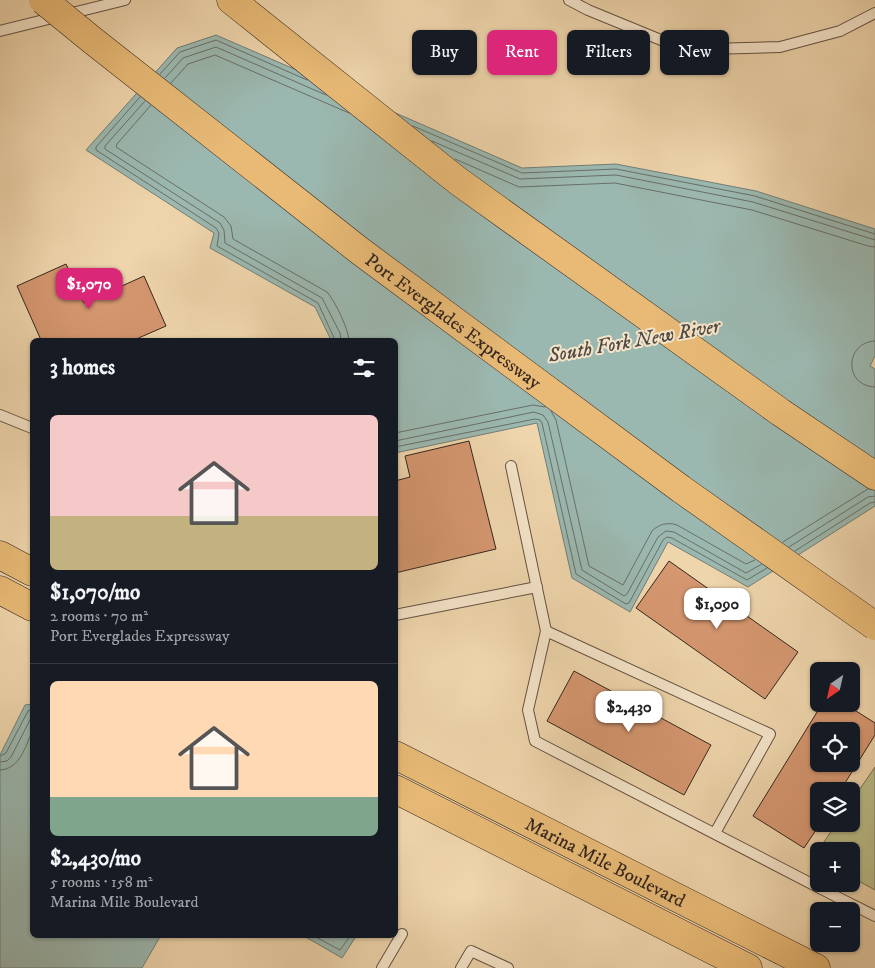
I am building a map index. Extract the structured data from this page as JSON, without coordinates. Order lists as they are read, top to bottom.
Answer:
{
  "streets": {
    "main road": ["Port Everglades Expressway", "Marina Mile Boulevard"]
  },
  "water": ["South Fork New River"],
  "north": "bottom left",
  "page": {
    "chip": [
      "Buy",
      "Rent",
      "Filters",
      "New"
    ],
    "price": ["$1,070", "$1,090", "$2,430"],
    "heading": "3 homes",
    "list": [
      {
        "name": "$1,070/mo",
        "note": "2 rooms · 70 m² · Port Everglades Expressway"
      },
      {
        "name": "$2,430/mo",
        "note": "5 rooms · 158 m² · Marina Mile Boulevard"
      }
    ],
    "map_buttons": ["+", "−"]
  }
}
